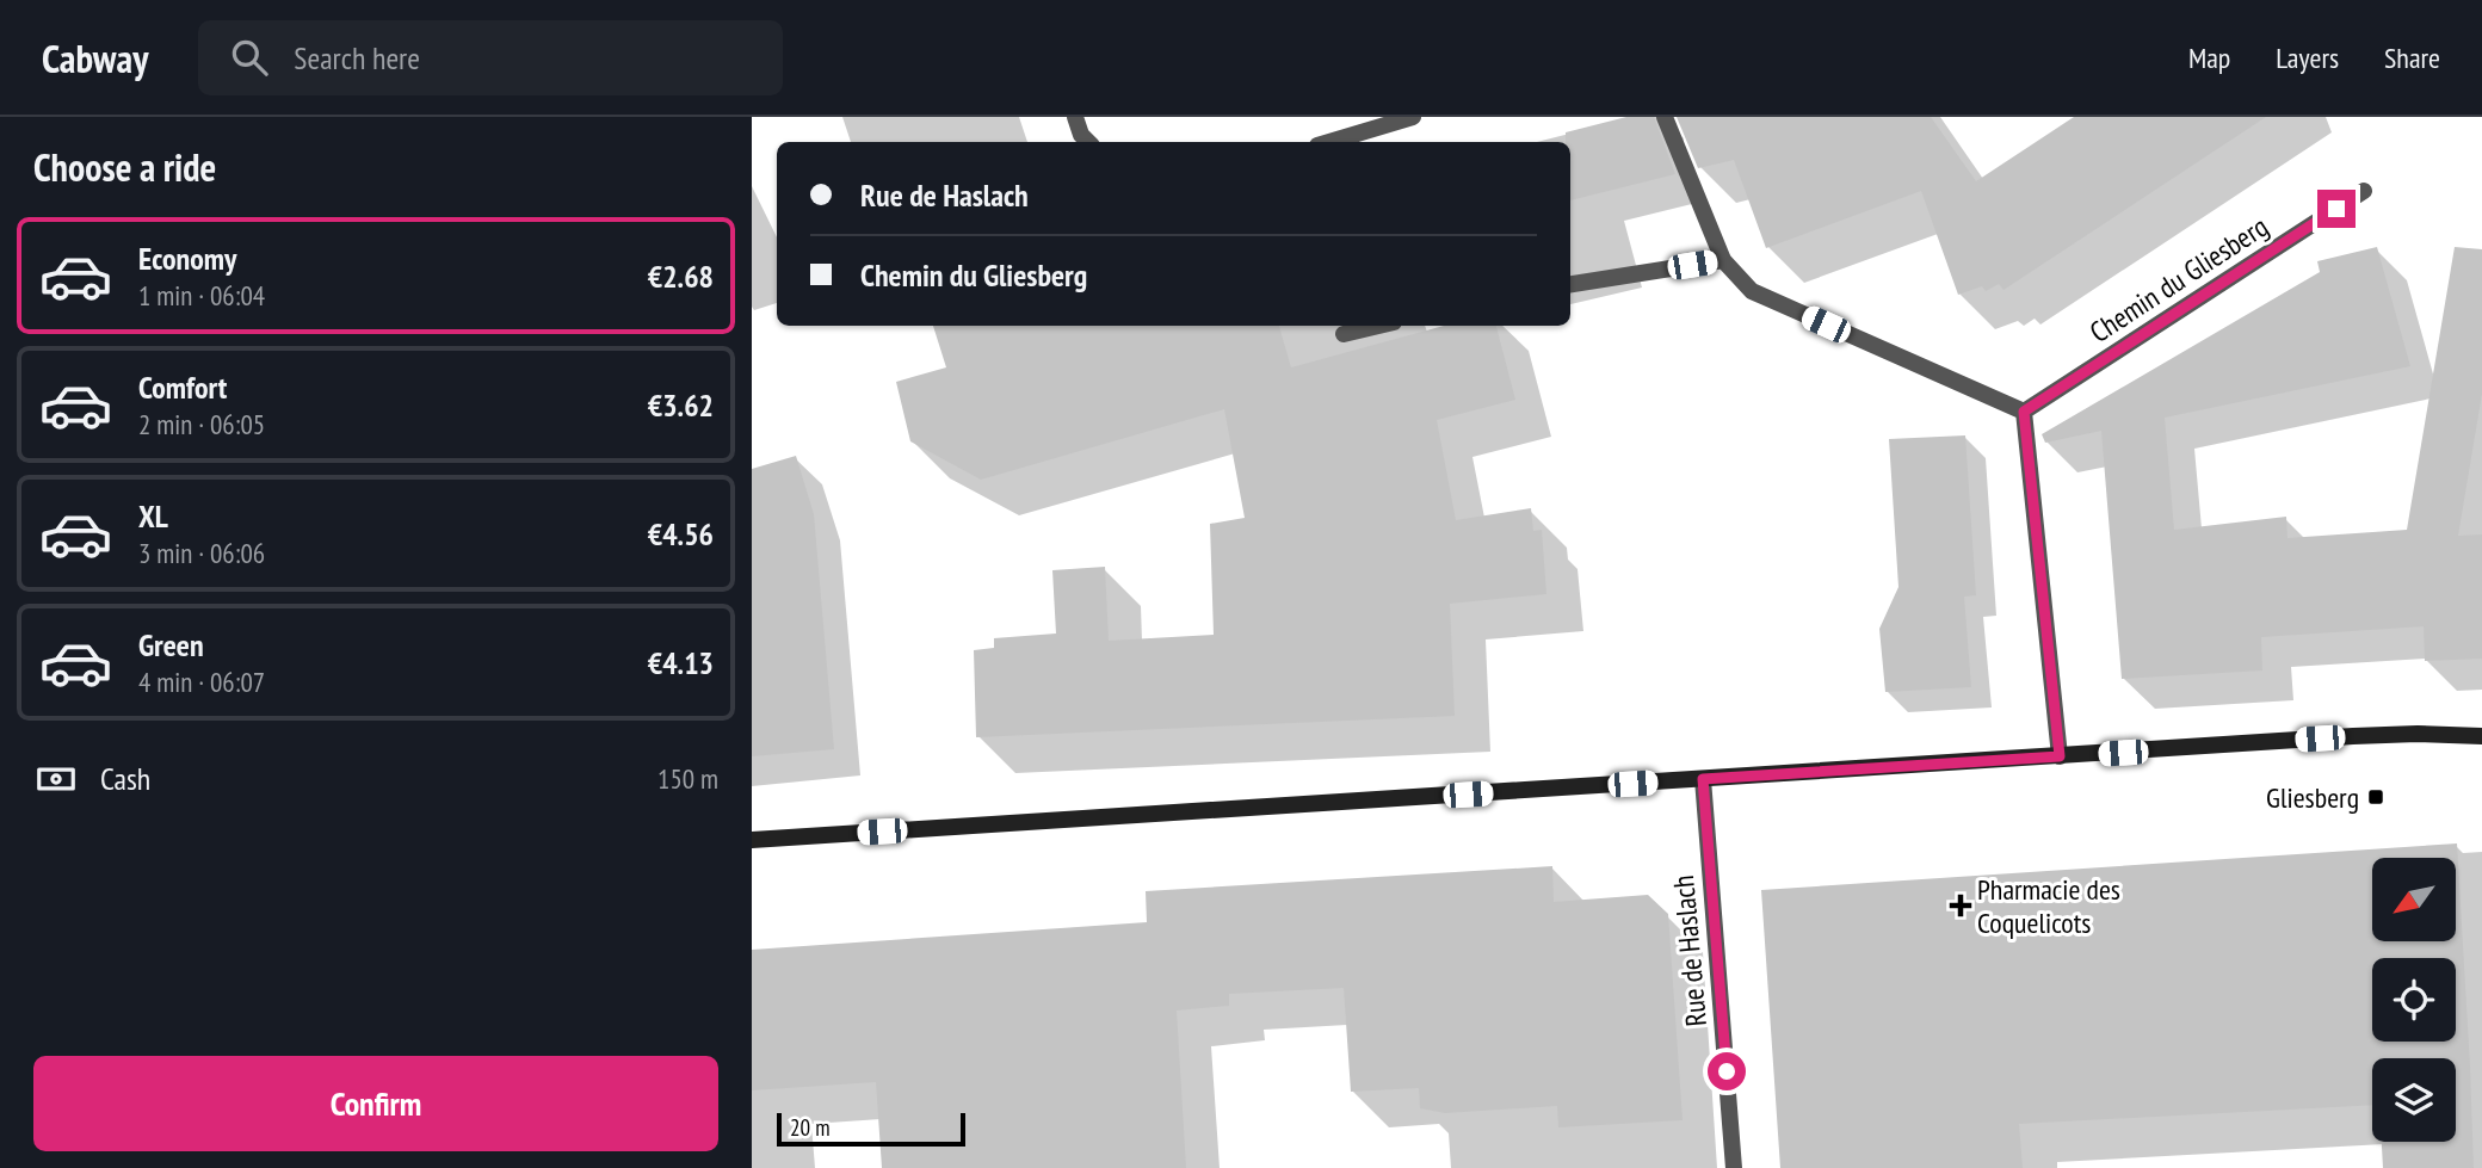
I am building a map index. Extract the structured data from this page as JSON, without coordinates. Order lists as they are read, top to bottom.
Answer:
{
  "streets": {
    "street": ["Chemin du Gliesberg", "Rue de Haslach"]
  },
  "places": {
    "transit": ["Gliesberg"],
    "health": ["Pharmacie des Coquelicots"]
  },
  "scale_bar": "20 m",
  "north": "bottom left",
  "page": {
    "header": "Cabway",
    "search": "Search here",
    "nav": ["Map", "Layers", "Share"],
    "heading": "Choose a ride",
    "banner": ["Rue de Haslach", "Chemin du Gliesberg"],
    "list": [
      {
        "name": "Economy",
        "note": "1 min · 06:04",
        "value": "€2.68"
      },
      {
        "name": "Comfort",
        "note": "2 min · 06:05",
        "value": "€3.62"
      },
      {
        "name": "XL",
        "note": "3 min · 06:06",
        "value": "€4.56"
      },
      {
        "name": "Green",
        "note": "4 min · 06:07",
        "value": "€4.13"
      }
    ],
    "pay": ["Cash", "150 m"],
    "buttons": "Confirm",
    "scale": "20 m"
  }
}
